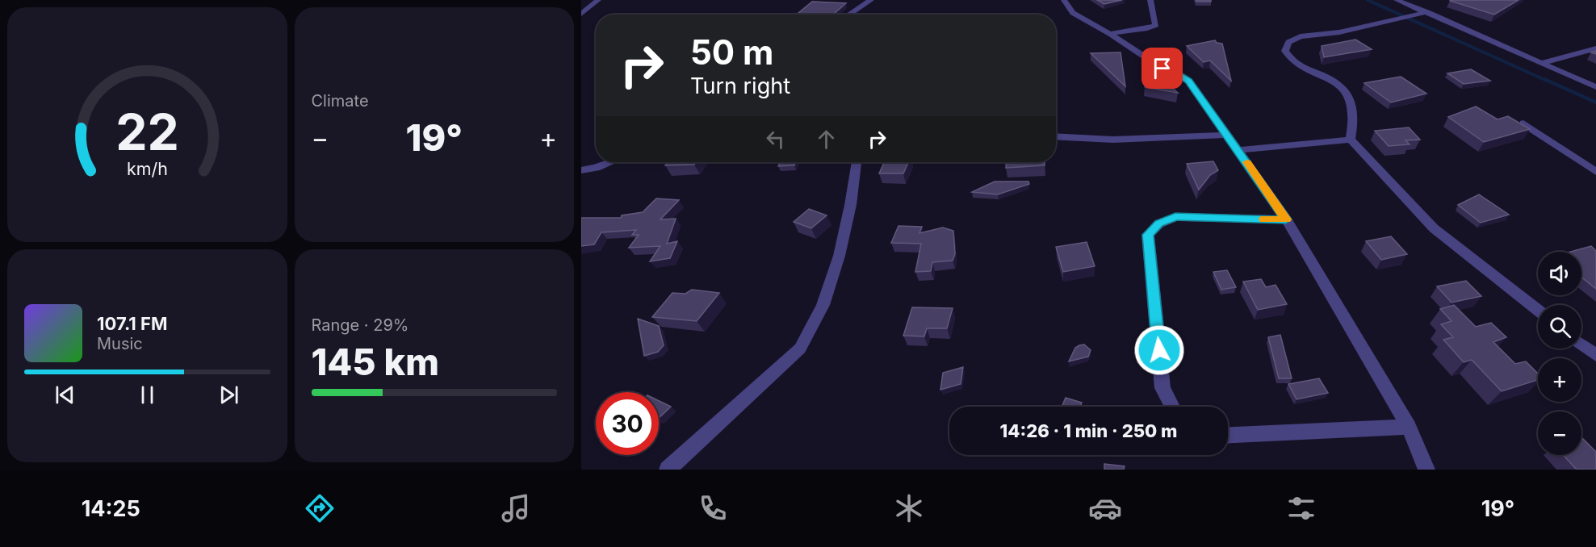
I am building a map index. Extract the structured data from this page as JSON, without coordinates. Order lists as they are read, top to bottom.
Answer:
{
  "page": {
    "tile": [
      "Climate",
      ["Range · 29%", "145 km"]
    ],
    "turn": ["50 m", "Turn right"],
    "heat": ["−", "19°", "+"],
    "map_buttons": ["+", "−"],
    "song": ["107.1 FM", "Music"],
    "limit": "30",
    "trip": "14:26 · 1 min · 250 m",
    "tabs": ["14:25", "19°"],
    "gauge": ["22", "km/h"]
  }
}
